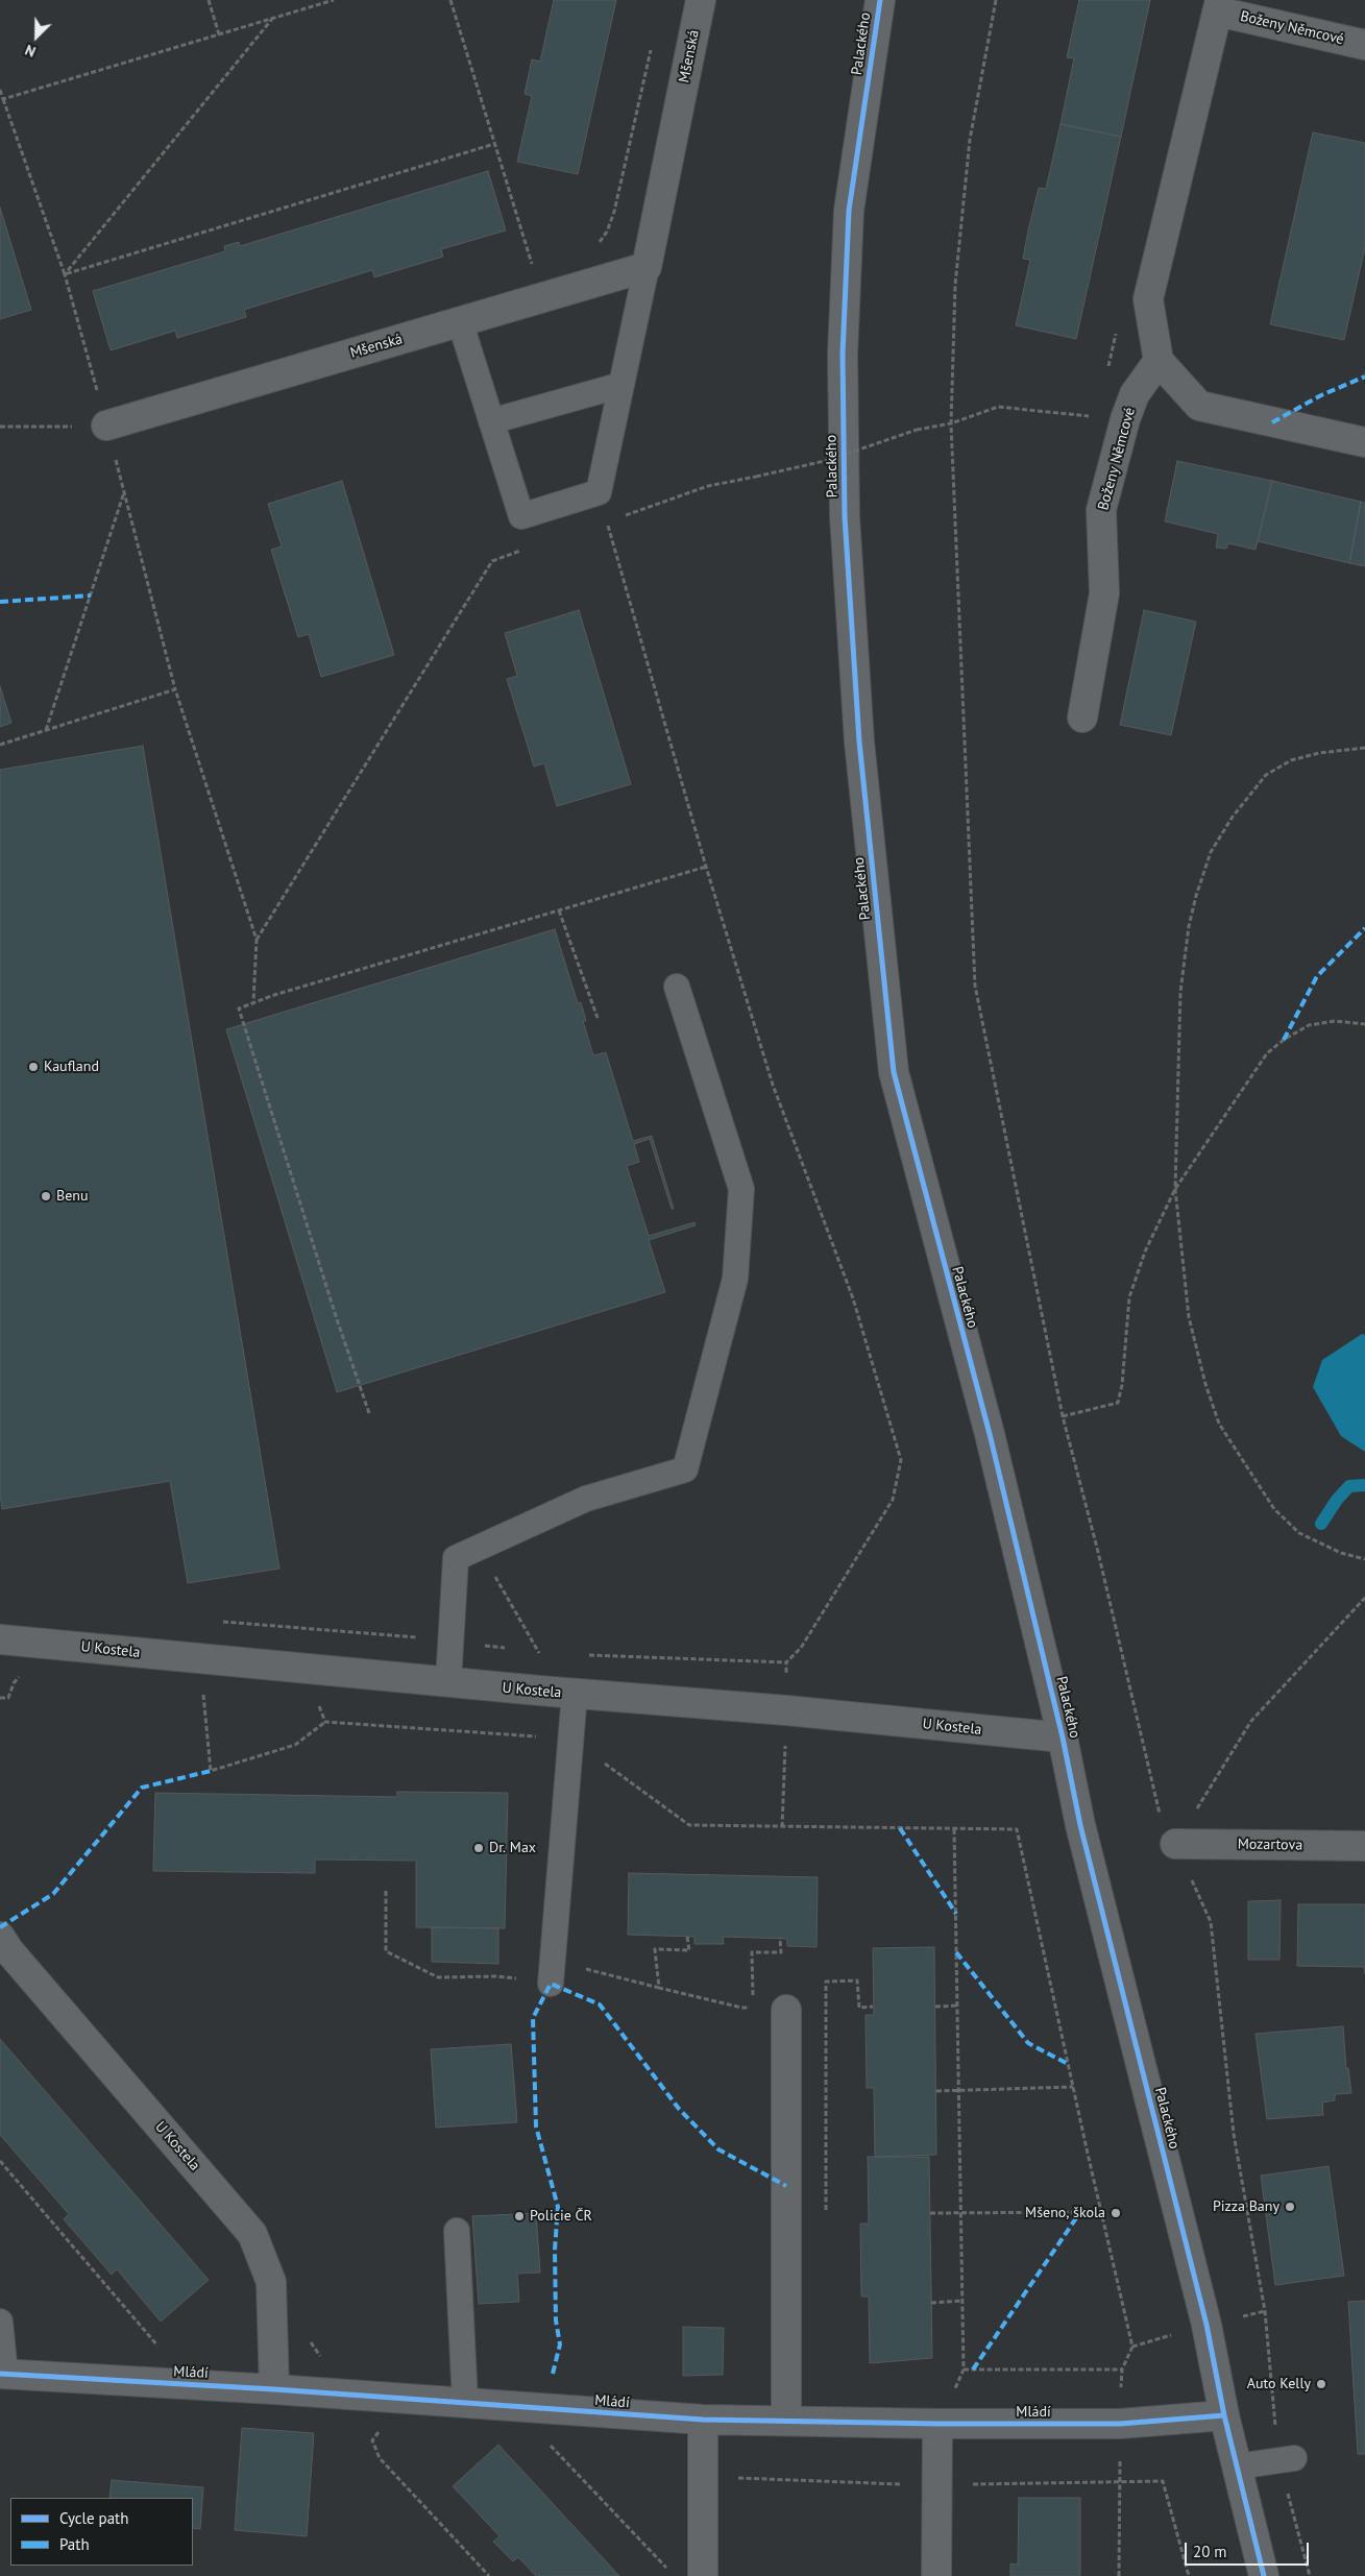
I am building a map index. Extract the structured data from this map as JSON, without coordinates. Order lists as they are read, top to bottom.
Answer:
{
  "streets": {
    "street": [
      "Boženy Němcové",
      "Palackého",
      "Mšenská",
      "U Kostela",
      "Mozartova",
      "Mládí"
    ]
  },
  "crossings": [
    ["Palackého", "U Kostela"],
    ["Palackého", "Mládí"],
    ["U Kostela", "Mládí"]
  ],
  "places": [
    "Kaufland",
    "Benu",
    "Dr. Max",
    "Pizza Bany",
    "Mšeno, škola",
    "Policie ČR",
    "Auto Kelly"
  ],
  "legend": ["Cycle path", "Path"],
  "scale_bar": "20 m",
  "north": "bottom left"
}
